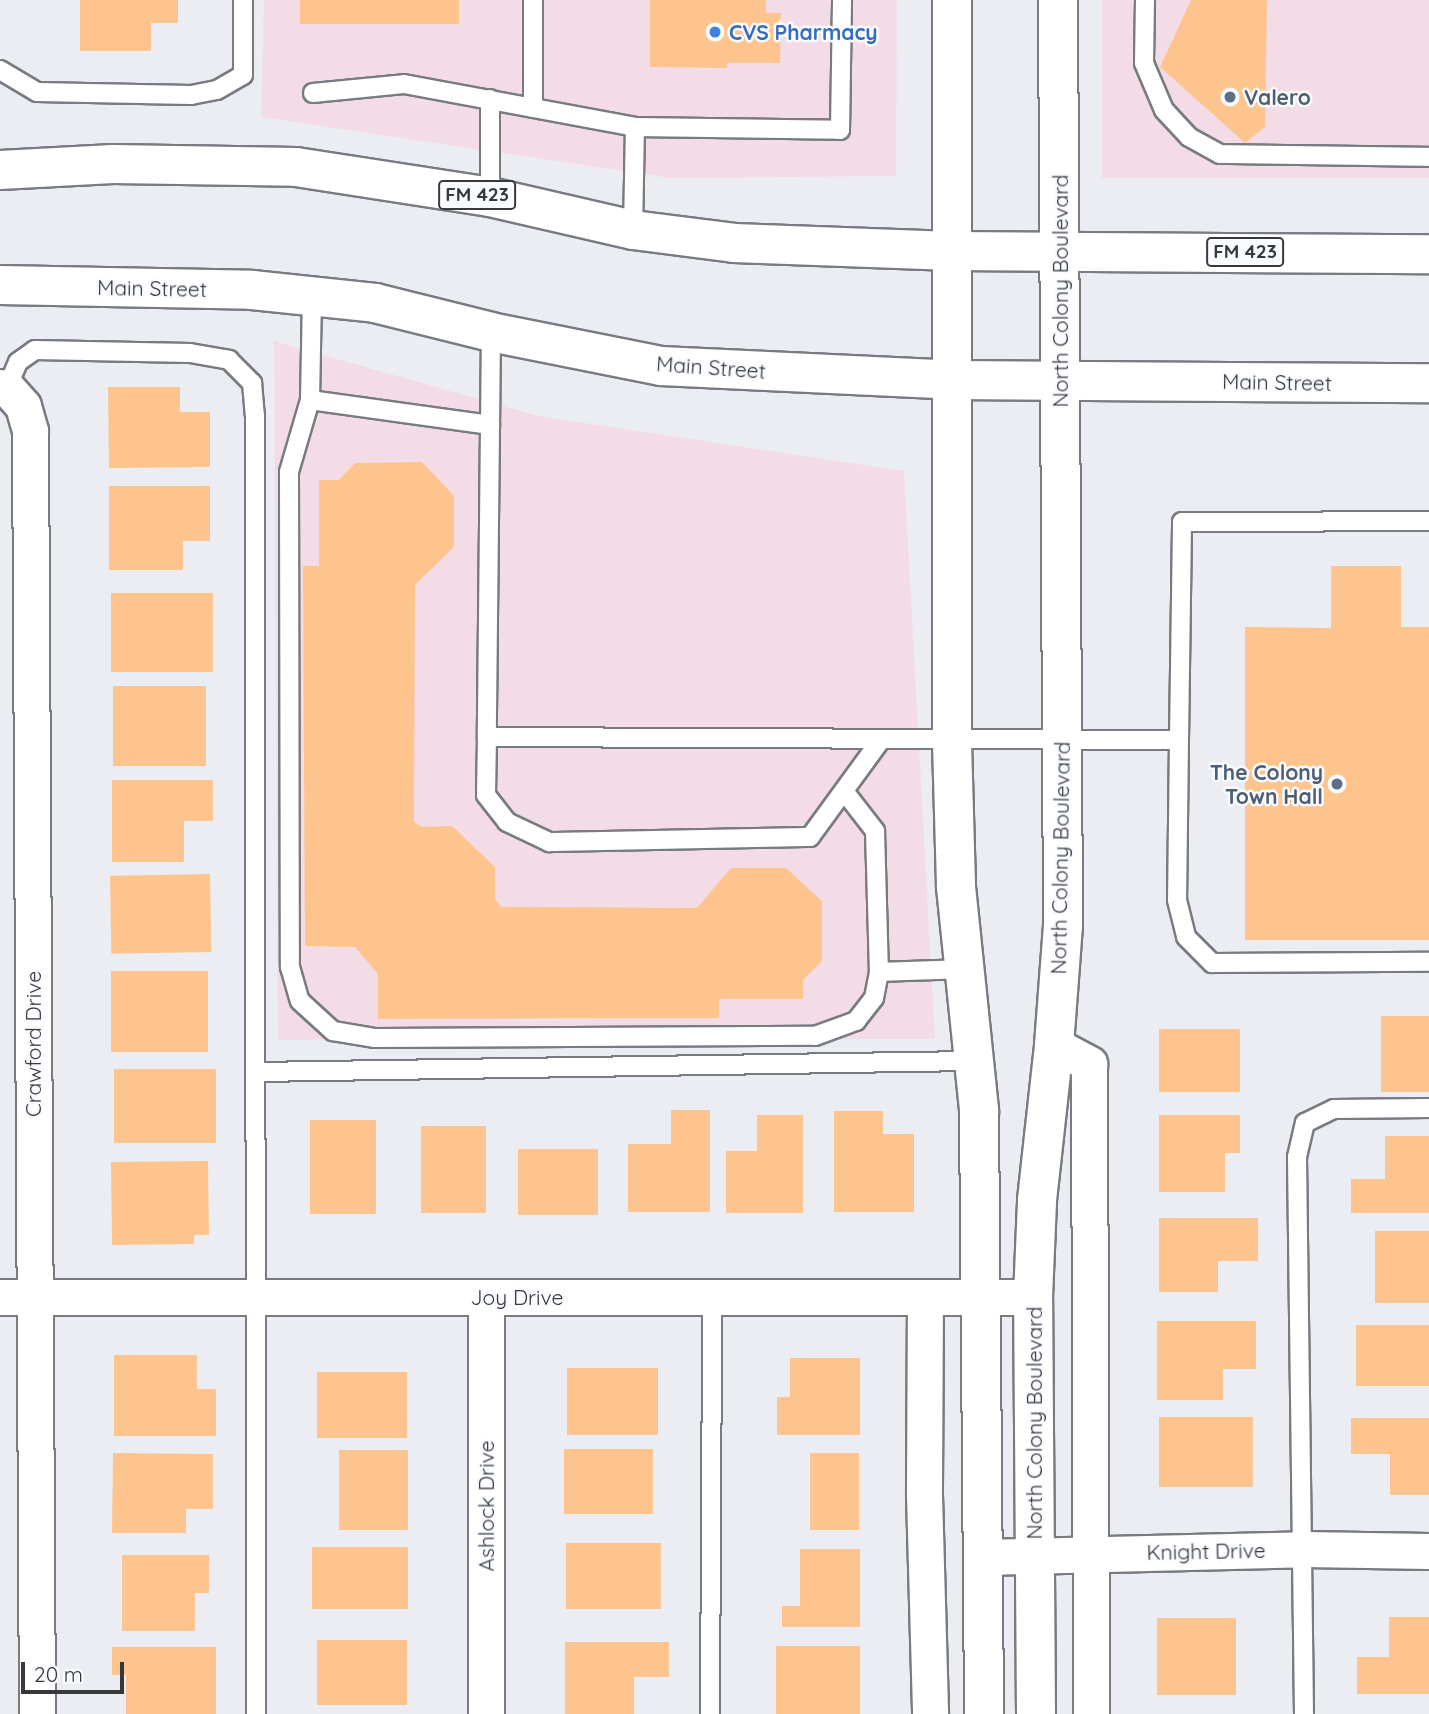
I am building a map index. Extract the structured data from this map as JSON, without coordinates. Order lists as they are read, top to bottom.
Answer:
{
  "streets": {
    "main road": ["FM 423", "Main Street", "North Colony Boulevard"],
    "street": [
      "Crawford Drive",
      "Joy Drive",
      "Ashlock Drive",
      "Knight Drive"
    ]
  },
  "crossings": [
    ["FM 423", "North Colony Boulevard"],
    ["Main Street", "North Colony Boulevard"],
    ["North Colony Boulevard", "Joy Drive"],
    ["North Colony Boulevard", "Knight Drive"],
    ["Crawford Drive", "Joy Drive"],
    ["Joy Drive", "Ashlock Drive"]
  ],
  "places": ["CVS Pharmacy", "Valero", "The Colony Town Hall"],
  "scale_bar": "20 m"
}
